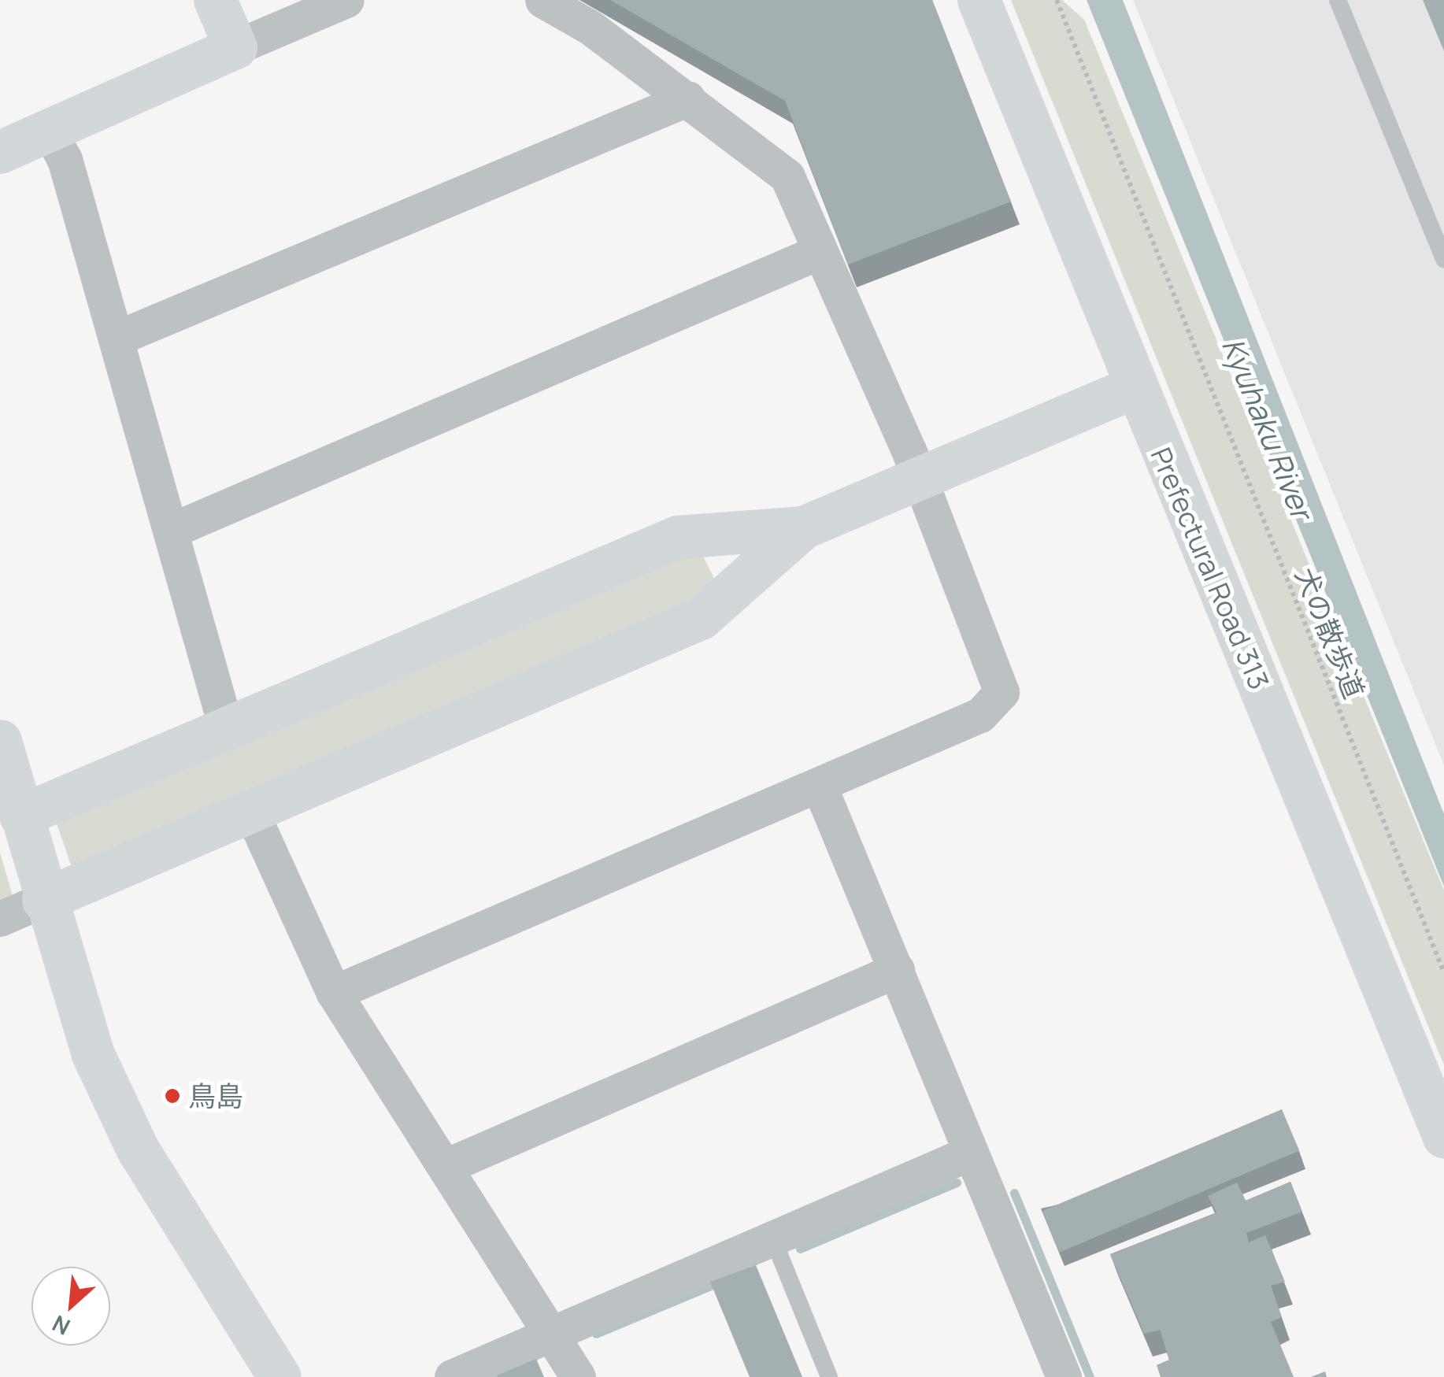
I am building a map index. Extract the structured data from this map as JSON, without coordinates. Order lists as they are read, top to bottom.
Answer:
{
  "streets": {
    "street": ["Prefectural Road 313"],
    "path": ["犬の散歩道"]
  },
  "water": ["Kyuhaku River"],
  "places": ["鳥島"],
  "north": "bottom left"
}
